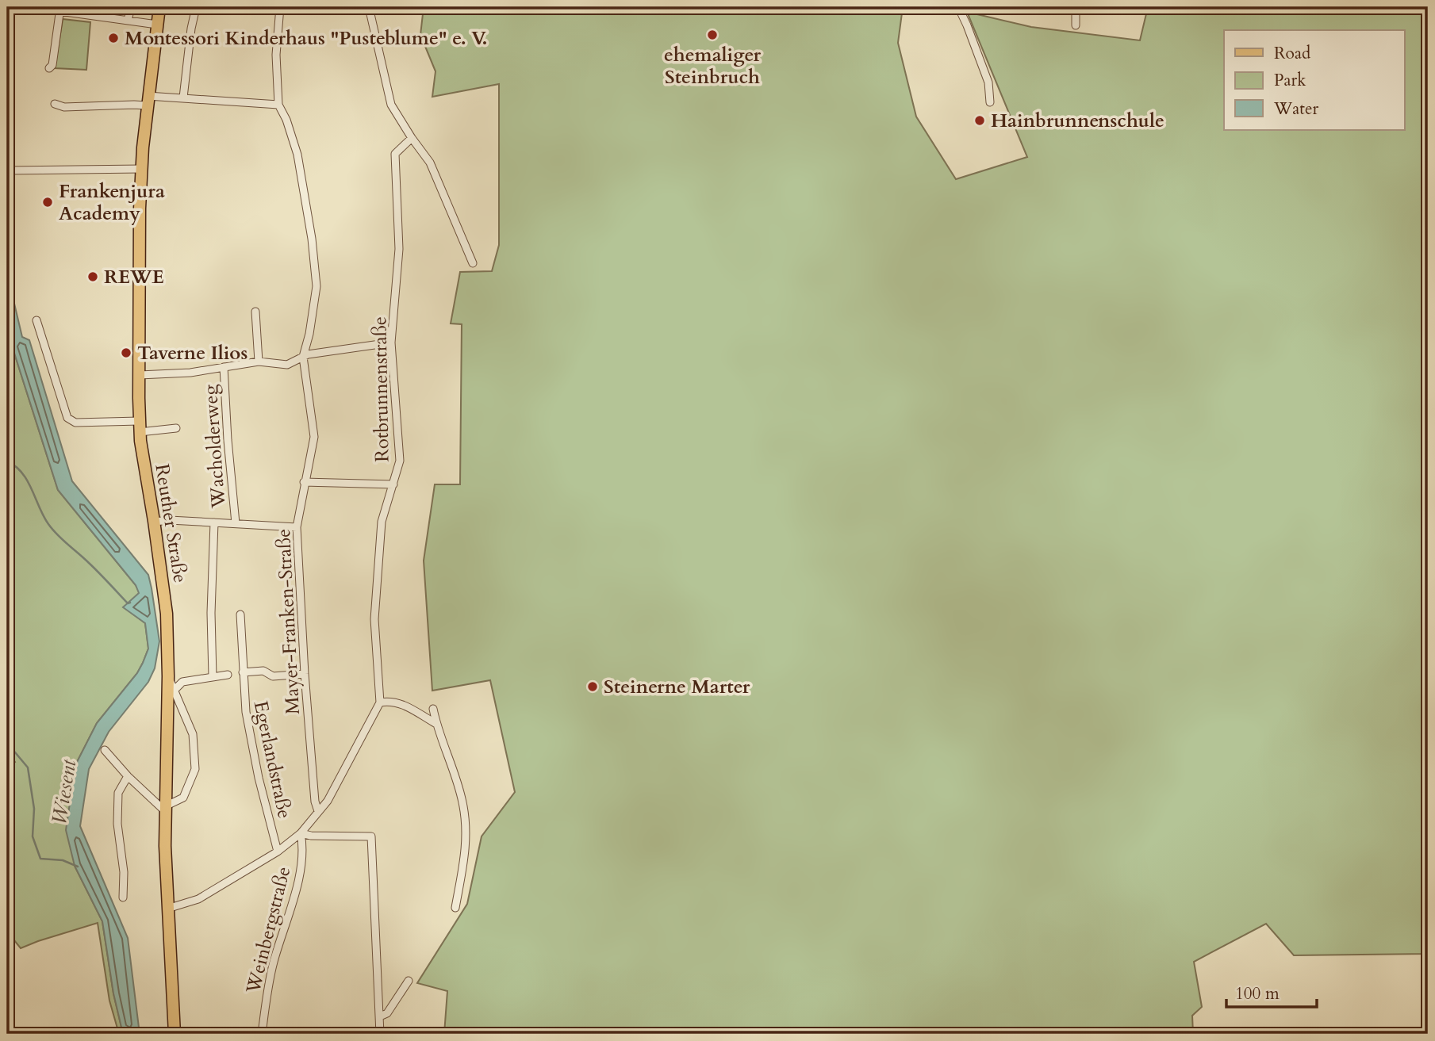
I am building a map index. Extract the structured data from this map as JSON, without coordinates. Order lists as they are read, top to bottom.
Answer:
{
  "streets": {
    "main road": ["Reuther Straße"],
    "street": [
      "Rotbrunnenstraße",
      "Wacholderweg",
      "Mayer-Franken-Straße",
      "Egerlandstraße",
      "Weinbergstraße"
    ]
  },
  "crossings": [
    ["Mayer-Franken-Straße", "Egerlandstraße"]
  ],
  "water": ["Wiesent"],
  "places": [
    "ehemaliger Steinbruch",
    "Montessori Kinderhaus \"Pusteblume\" e. V.",
    "Hainbrunnenschule",
    "Frankenjura Academy",
    "REWE",
    "Taverne Ilios",
    "Steinerne Marter"
  ],
  "legend": ["Road", "Park", "Water"],
  "scale_bar": "100 m"
}
